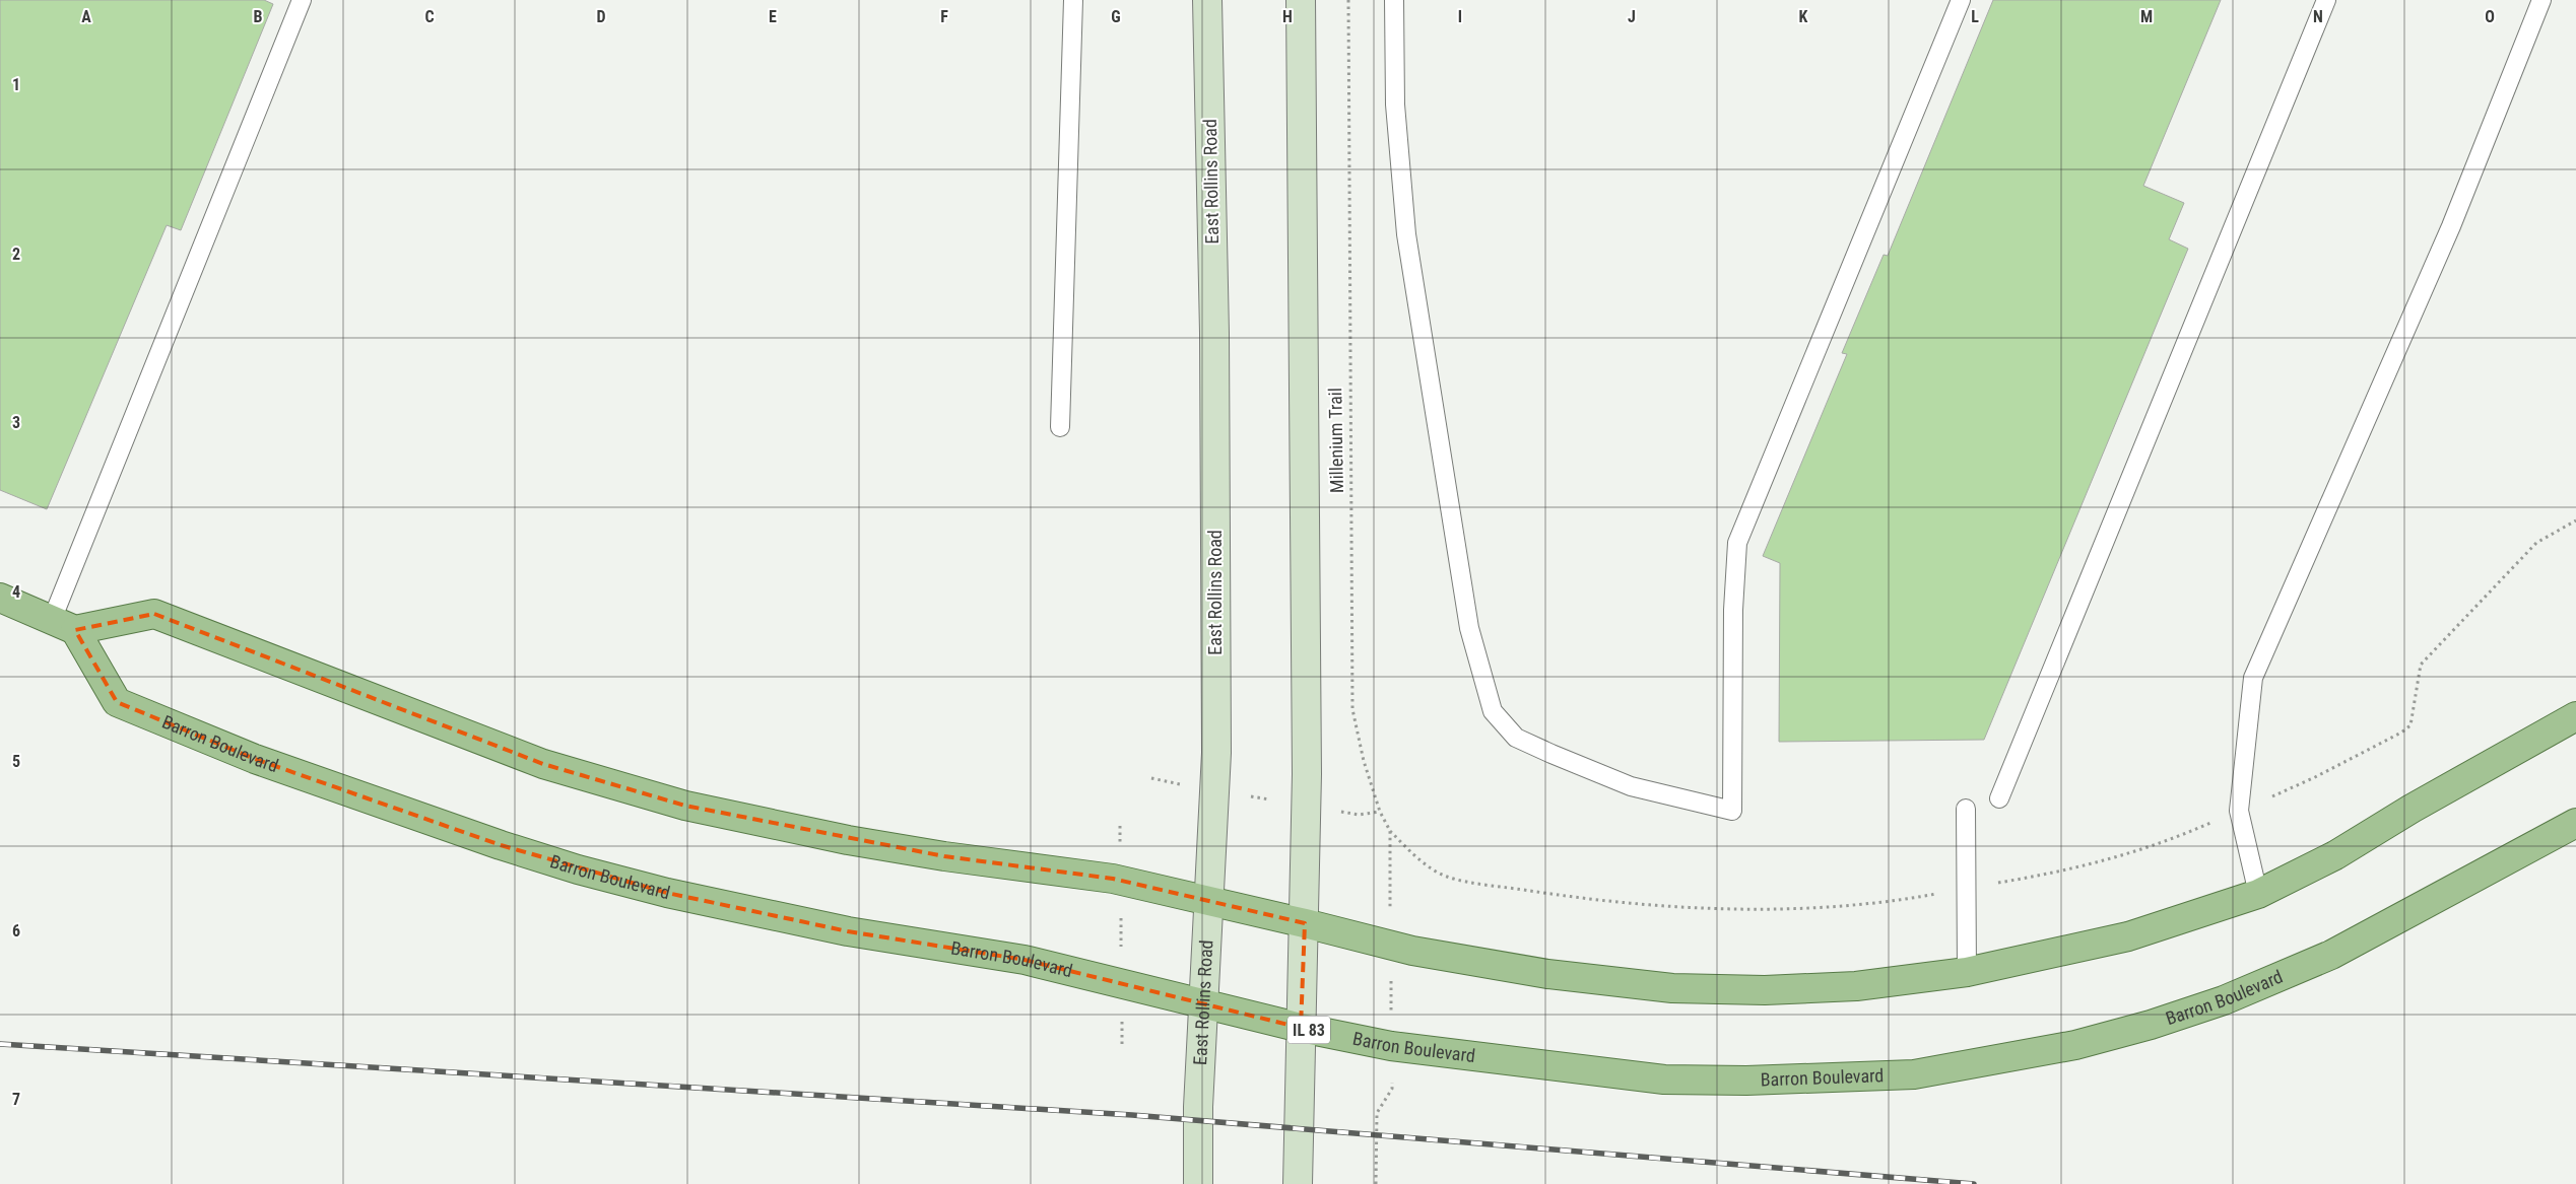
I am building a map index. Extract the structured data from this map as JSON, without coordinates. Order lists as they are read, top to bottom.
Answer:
{
  "streets": {
    "main road": ["East Rollins Road", "Barron Boulevard", "IL 83"],
    "path": ["Millenium Trail"]
  },
  "crossings": [
    ["East Rollins Road", "Barron Boulevard"]
  ],
  "grid": {
    "columns": [
      "A",
      "B",
      "C",
      "D",
      "E",
      "F",
      "G",
      "H",
      "I",
      "J",
      "K",
      "L",
      "M",
      "N",
      "O"
    ],
    "rows": [
      "1",
      "2",
      "3",
      "4",
      "5",
      "6",
      "7"
    ]
  }
}
